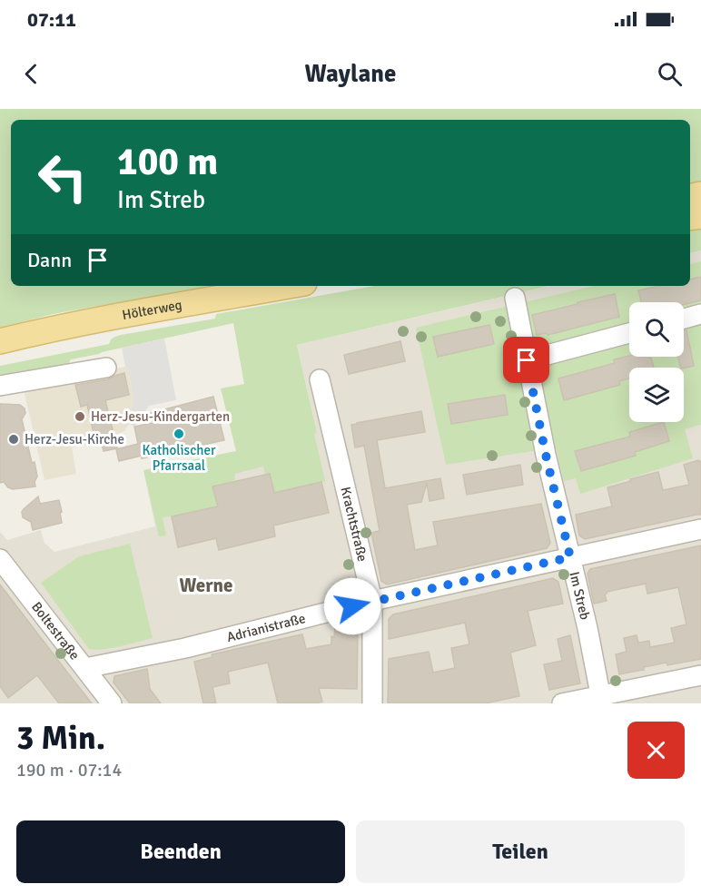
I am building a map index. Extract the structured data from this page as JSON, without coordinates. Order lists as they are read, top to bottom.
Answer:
{
  "streets": {
    "main road": ["Hölterweg"],
    "street": [
      "Krachtstraße",
      "Im Streb",
      "Adrianistraße",
      "Boltestraße"
    ]
  },
  "crossings": [
    ["Krachtstraße", "Adrianistraße"],
    ["Im Streb", "Adrianistraße"],
    ["Adrianistraße", "Boltestraße"]
  ],
  "districts": ["Werne"],
  "places": ["Herz-Jesu-Kindergarten", "Katholischer Pfarrsaal", "Herz-Jesu-Kirche"],
  "page": {
    "status": "07:11",
    "header": "Waylane",
    "turn": ["100 m", "Im Streb"],
    "then": "Dann",
    "heading": ["3 Min.", "190 m · 07:14"],
    "buttons": ["Beenden", "Teilen"]
  }
}
